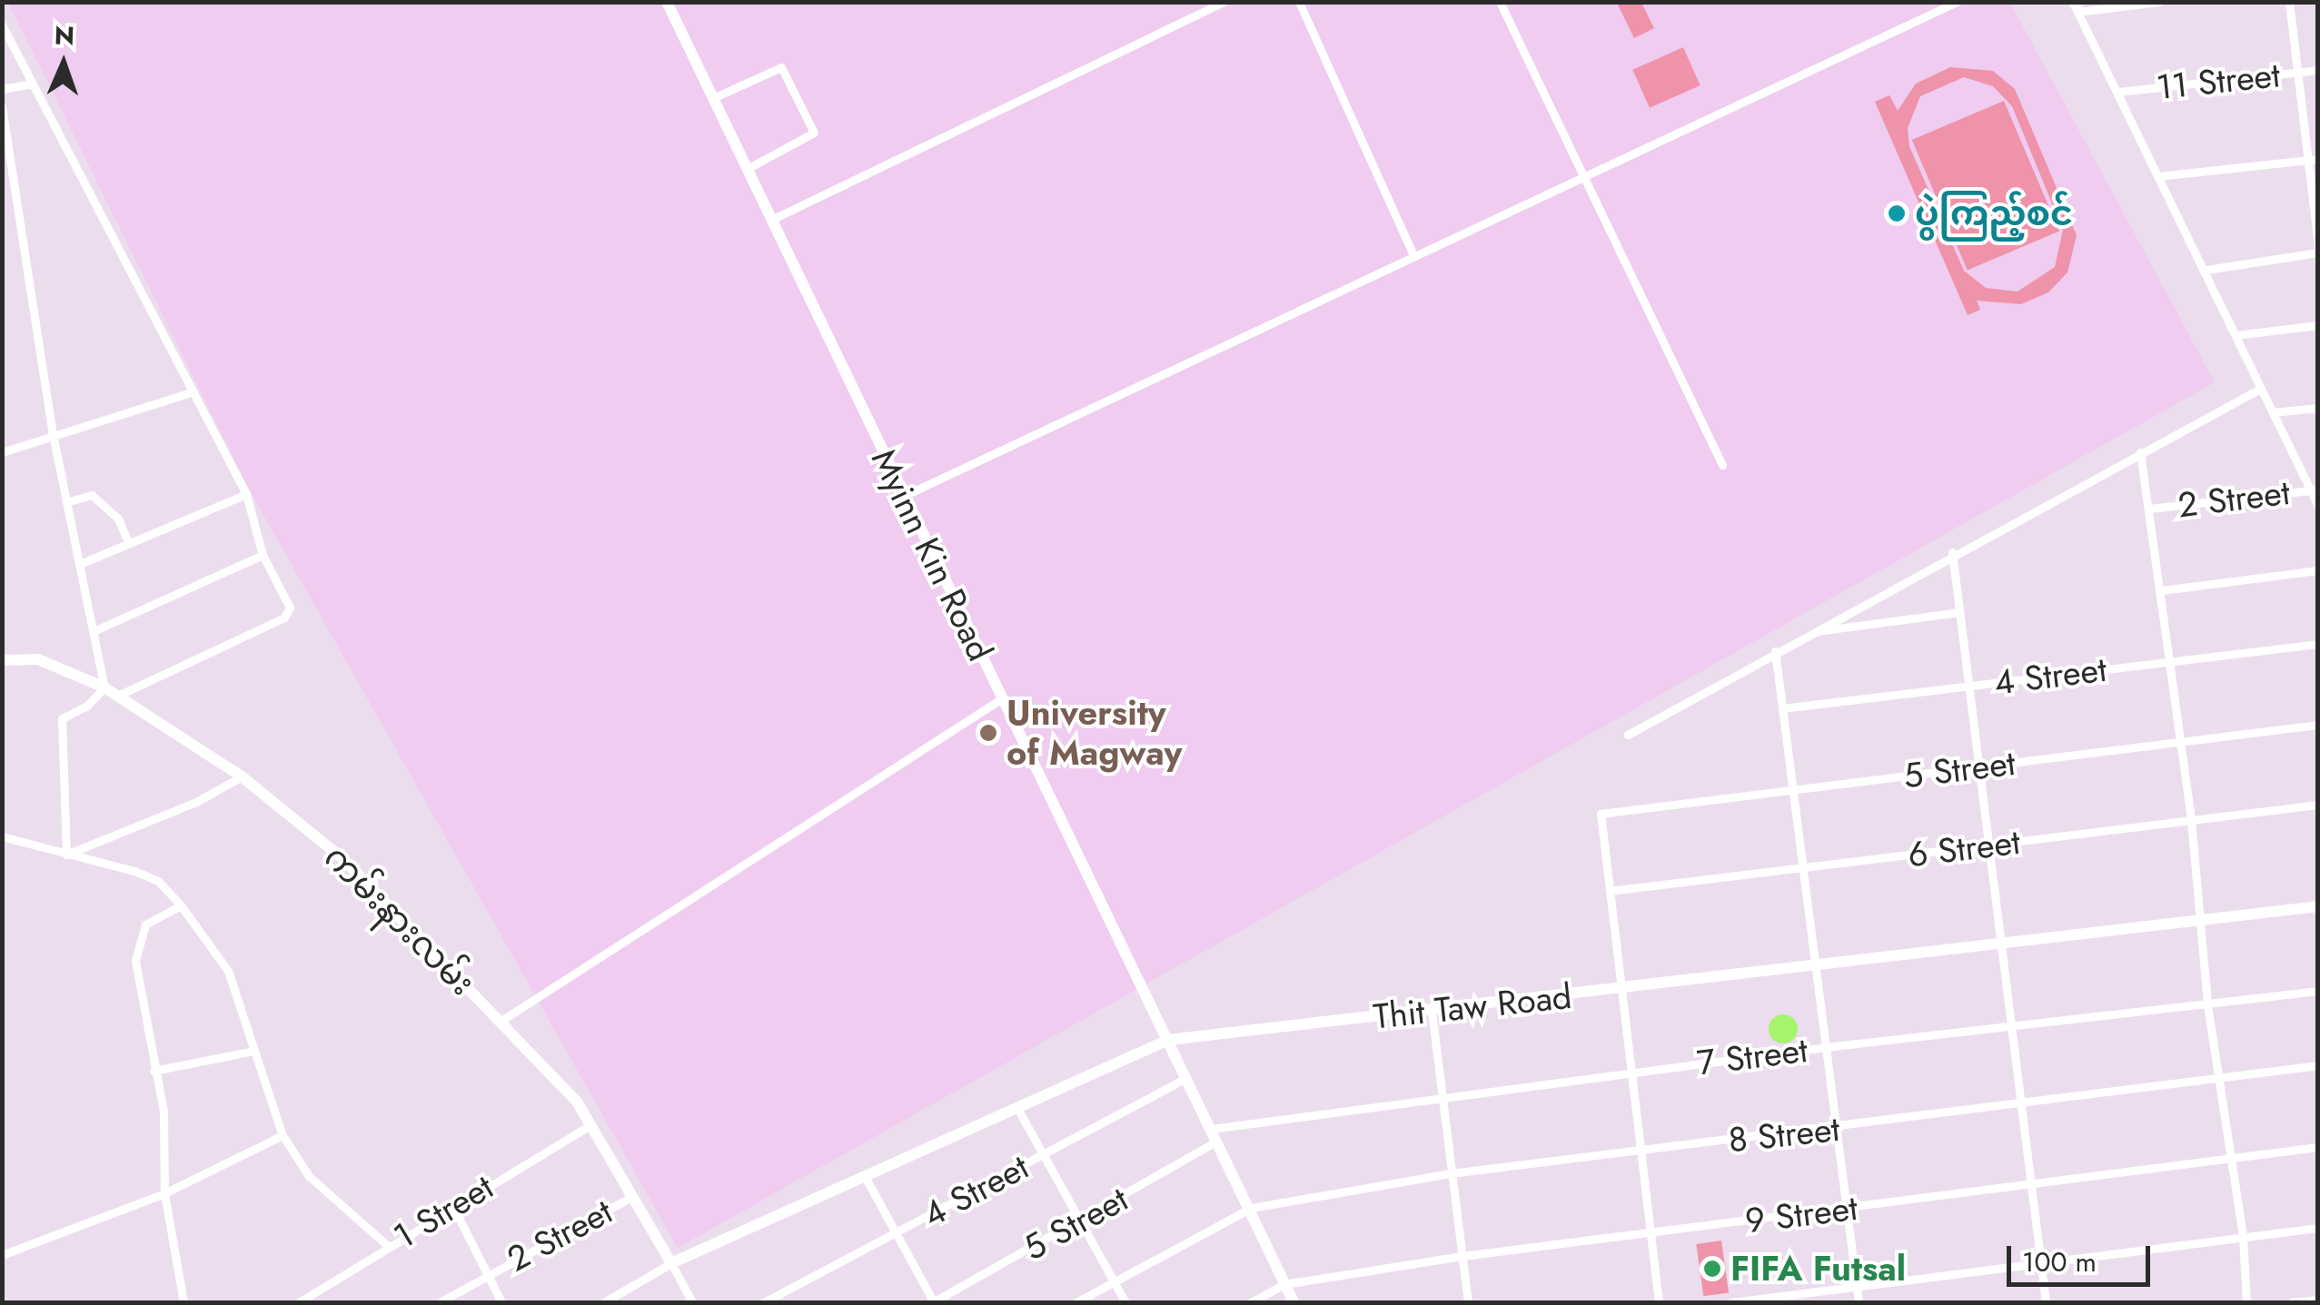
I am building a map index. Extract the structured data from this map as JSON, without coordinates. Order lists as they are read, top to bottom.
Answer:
{
  "streets": {
    "street": [
      "11 Street",
      "2 Street",
      "Myinn Kin Road",
      "4 Street",
      "5 Street",
      "6 Street",
      "ကမ်းနားလမ်း",
      "Thit Taw Road",
      "7 Street",
      "8 Street",
      "1 Street",
      "9 Street"
    ]
  },
  "crossings": [
    ["2 Street", "ကမ်းနားလမ်း"],
    ["Myinn Kin Road", "4 Street"],
    ["Myinn Kin Road", "Thit Taw Road"],
    ["Myinn Kin Road", "7 Street"],
    ["5 Street", "6 Street"],
    ["ကမ်းနားလမ်း", "Thit Taw Road"],
    ["ကမ်းနားလမ်း", "1 Street"]
  ],
  "places": ["ပွဲကြည့်စင်", "University of Magway", "FIFA Futsal"],
  "scale_bar": "100 m",
  "north": "top"
}
